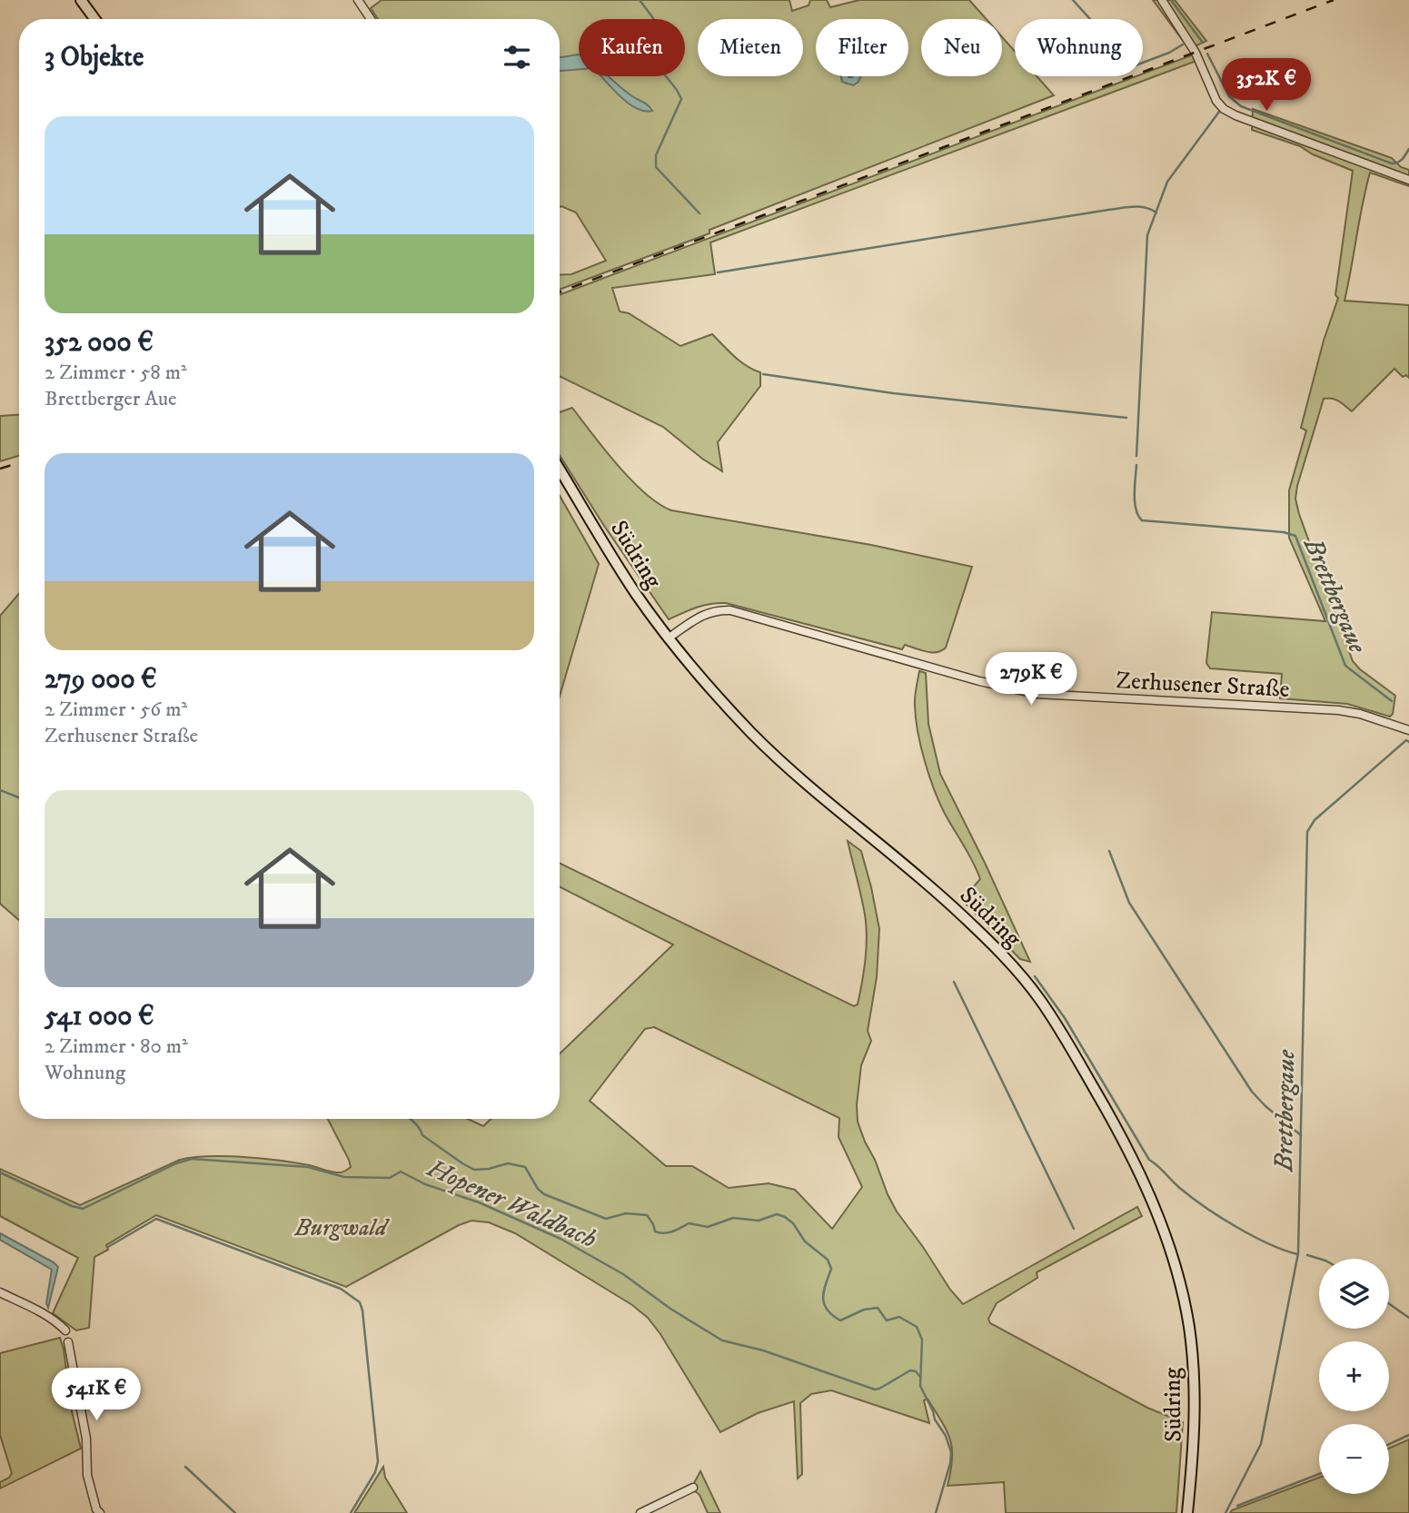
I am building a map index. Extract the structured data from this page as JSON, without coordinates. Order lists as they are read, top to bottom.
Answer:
{
  "streets": {
    "main road": ["Südring"],
    "street": ["Zerhusener Straße"]
  },
  "crossings": [
    ["Südring", "Zerhusener Straße"]
  ],
  "water": ["Brettbergaue", "Hopener Waldbach"],
  "parks": ["Burgwald"],
  "page": {
    "chip": [
      "Kaufen",
      "Mieten",
      "Filter",
      "Neu",
      "Wohnung"
    ],
    "heading": "3 Objekte",
    "price": ["352K €", "279K €", "541K €"],
    "list": [
      {
        "name": "352 000 €",
        "note": "2 Zimmer · 58 m² · Brettberger Aue"
      },
      {
        "name": "279 000 €",
        "note": "2 Zimmer · 56 m² · Zerhusener Straße"
      },
      {
        "name": "541 000 €",
        "note": "2 Zimmer · 80 m² · Wohnung"
      }
    ],
    "map_buttons": ["+", "−"]
  }
}
